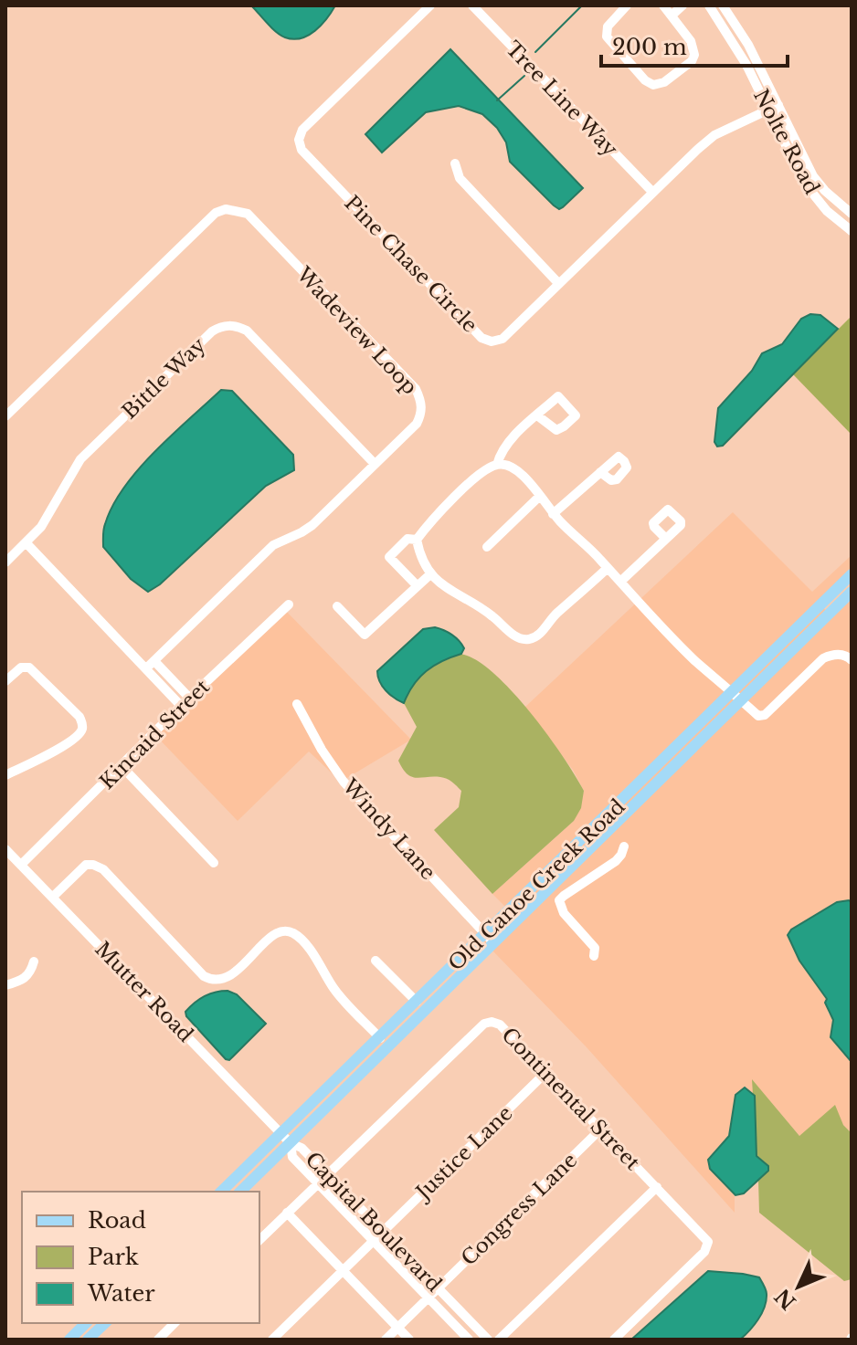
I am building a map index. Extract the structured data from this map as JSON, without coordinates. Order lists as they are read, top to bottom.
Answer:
{
  "streets": {
    "main road": ["Old Canoe Creek Road"],
    "street": [
      "Tree Line Way",
      "Nolte Road",
      "Pine Chase Circle",
      "Wadeview Loop",
      "Bittle Way",
      "Kincaid Street",
      "Windy Lane",
      "Mutter Road",
      "Continental Street",
      "Justice Lane",
      "Congress Lane",
      "Capital Boulevard"
    ]
  },
  "crossings": [
    ["Tree Line Way", "Pine Chase Circle"],
    ["Nolte Road", "Pine Chase Circle"],
    ["Wadeview Loop", "Bittle Way"],
    ["Kincaid Street", "Mutter Road"],
    ["Windy Lane", "Old Canoe Creek Road"],
    ["Old Canoe Creek Road", "Mutter Road"],
    ["Old Canoe Creek Road", "Capital Boulevard"],
    ["Mutter Road", "Capital Boulevard"],
    ["Continental Street", "Justice Lane"],
    ["Continental Street", "Congress Lane"],
    ["Continental Street", "Capital Boulevard"],
    ["Justice Lane", "Capital Boulevard"],
    ["Congress Lane", "Capital Boulevard"]
  ],
  "legend": ["Road", "Park", "Water"],
  "scale_bar": "200 m",
  "north": "bottom left"
}
